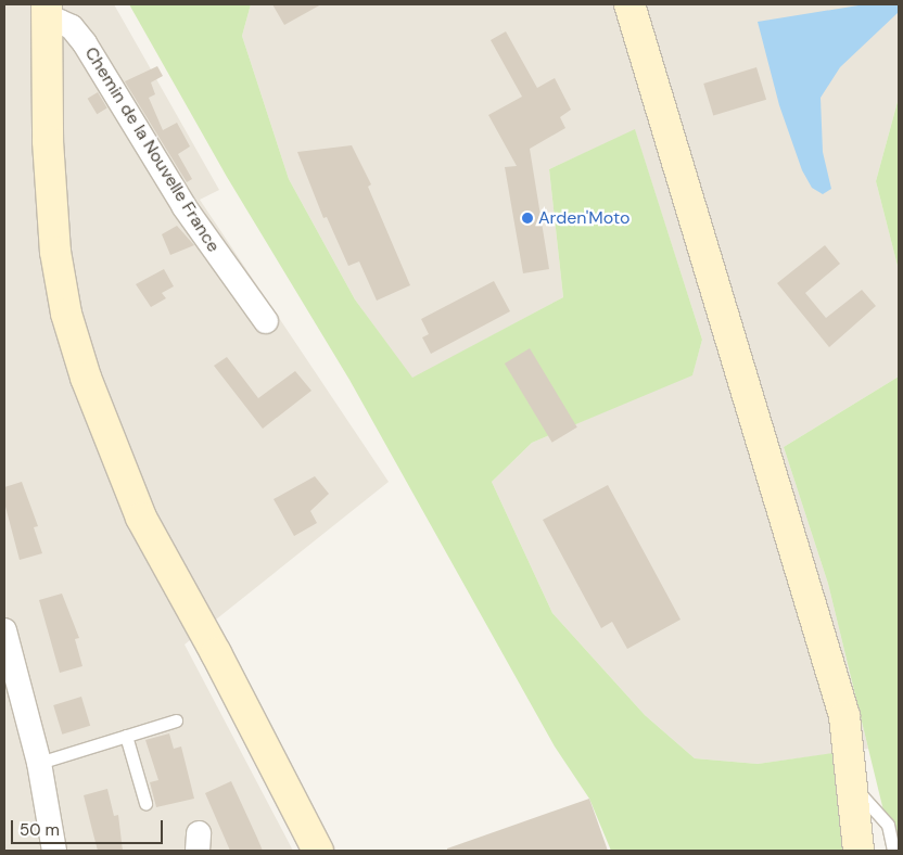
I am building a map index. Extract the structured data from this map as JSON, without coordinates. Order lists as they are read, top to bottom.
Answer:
{
  "streets": {
    "street": ["Chemin de la Nouvelle France"]
  },
  "places": ["Arden'Moto"],
  "scale_bar": "50 m"
}
